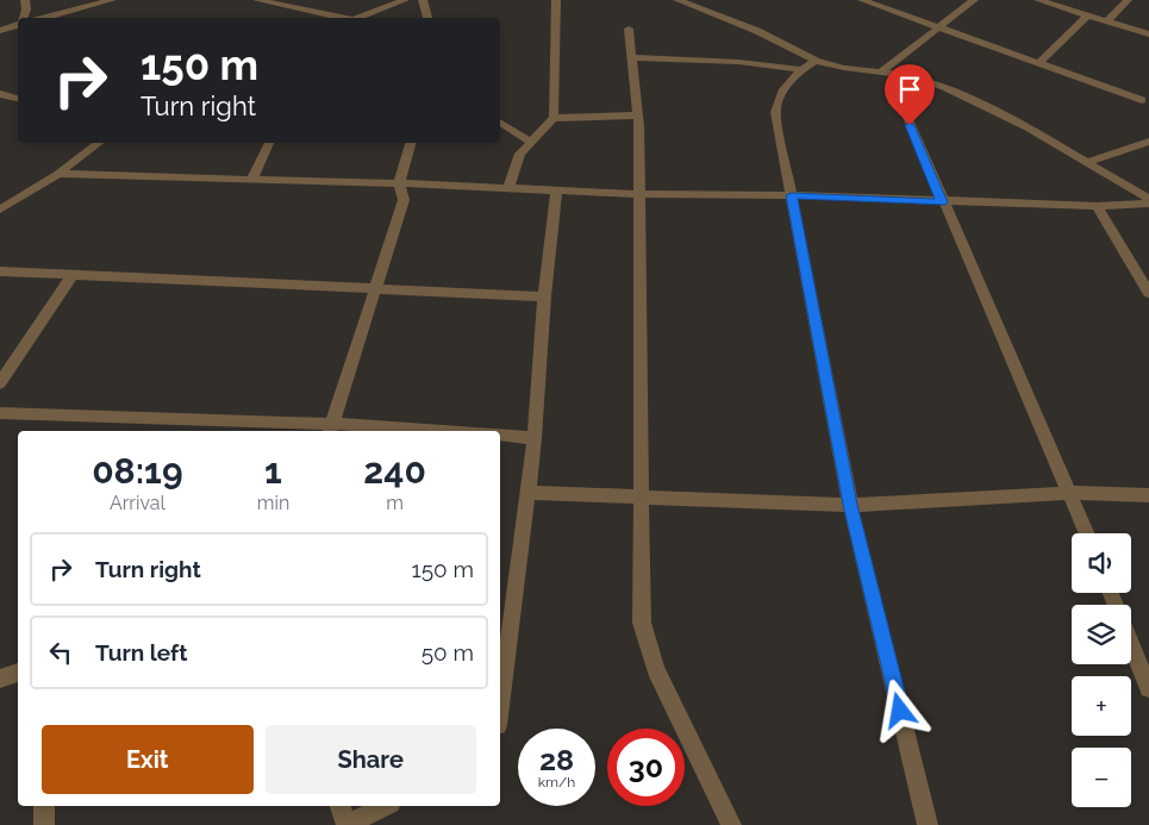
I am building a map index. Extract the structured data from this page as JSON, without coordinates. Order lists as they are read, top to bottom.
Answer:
{
  "page": {
    "turn": ["150 m", "Turn right"],
    "eta": [
      "08:19",
      "Arrival",
      "1",
      "min",
      "240",
      "m"
    ],
    "list": [
      {
        "name": "Turn right",
        "value": "150 m"
      },
      {
        "name": "Turn left",
        "value": "50 m"
      }
    ],
    "map_buttons": ["+", "−"],
    "buttons": ["Exit", "Share"],
    "speed": "28 km/h",
    "limit": "30"
  }
}
